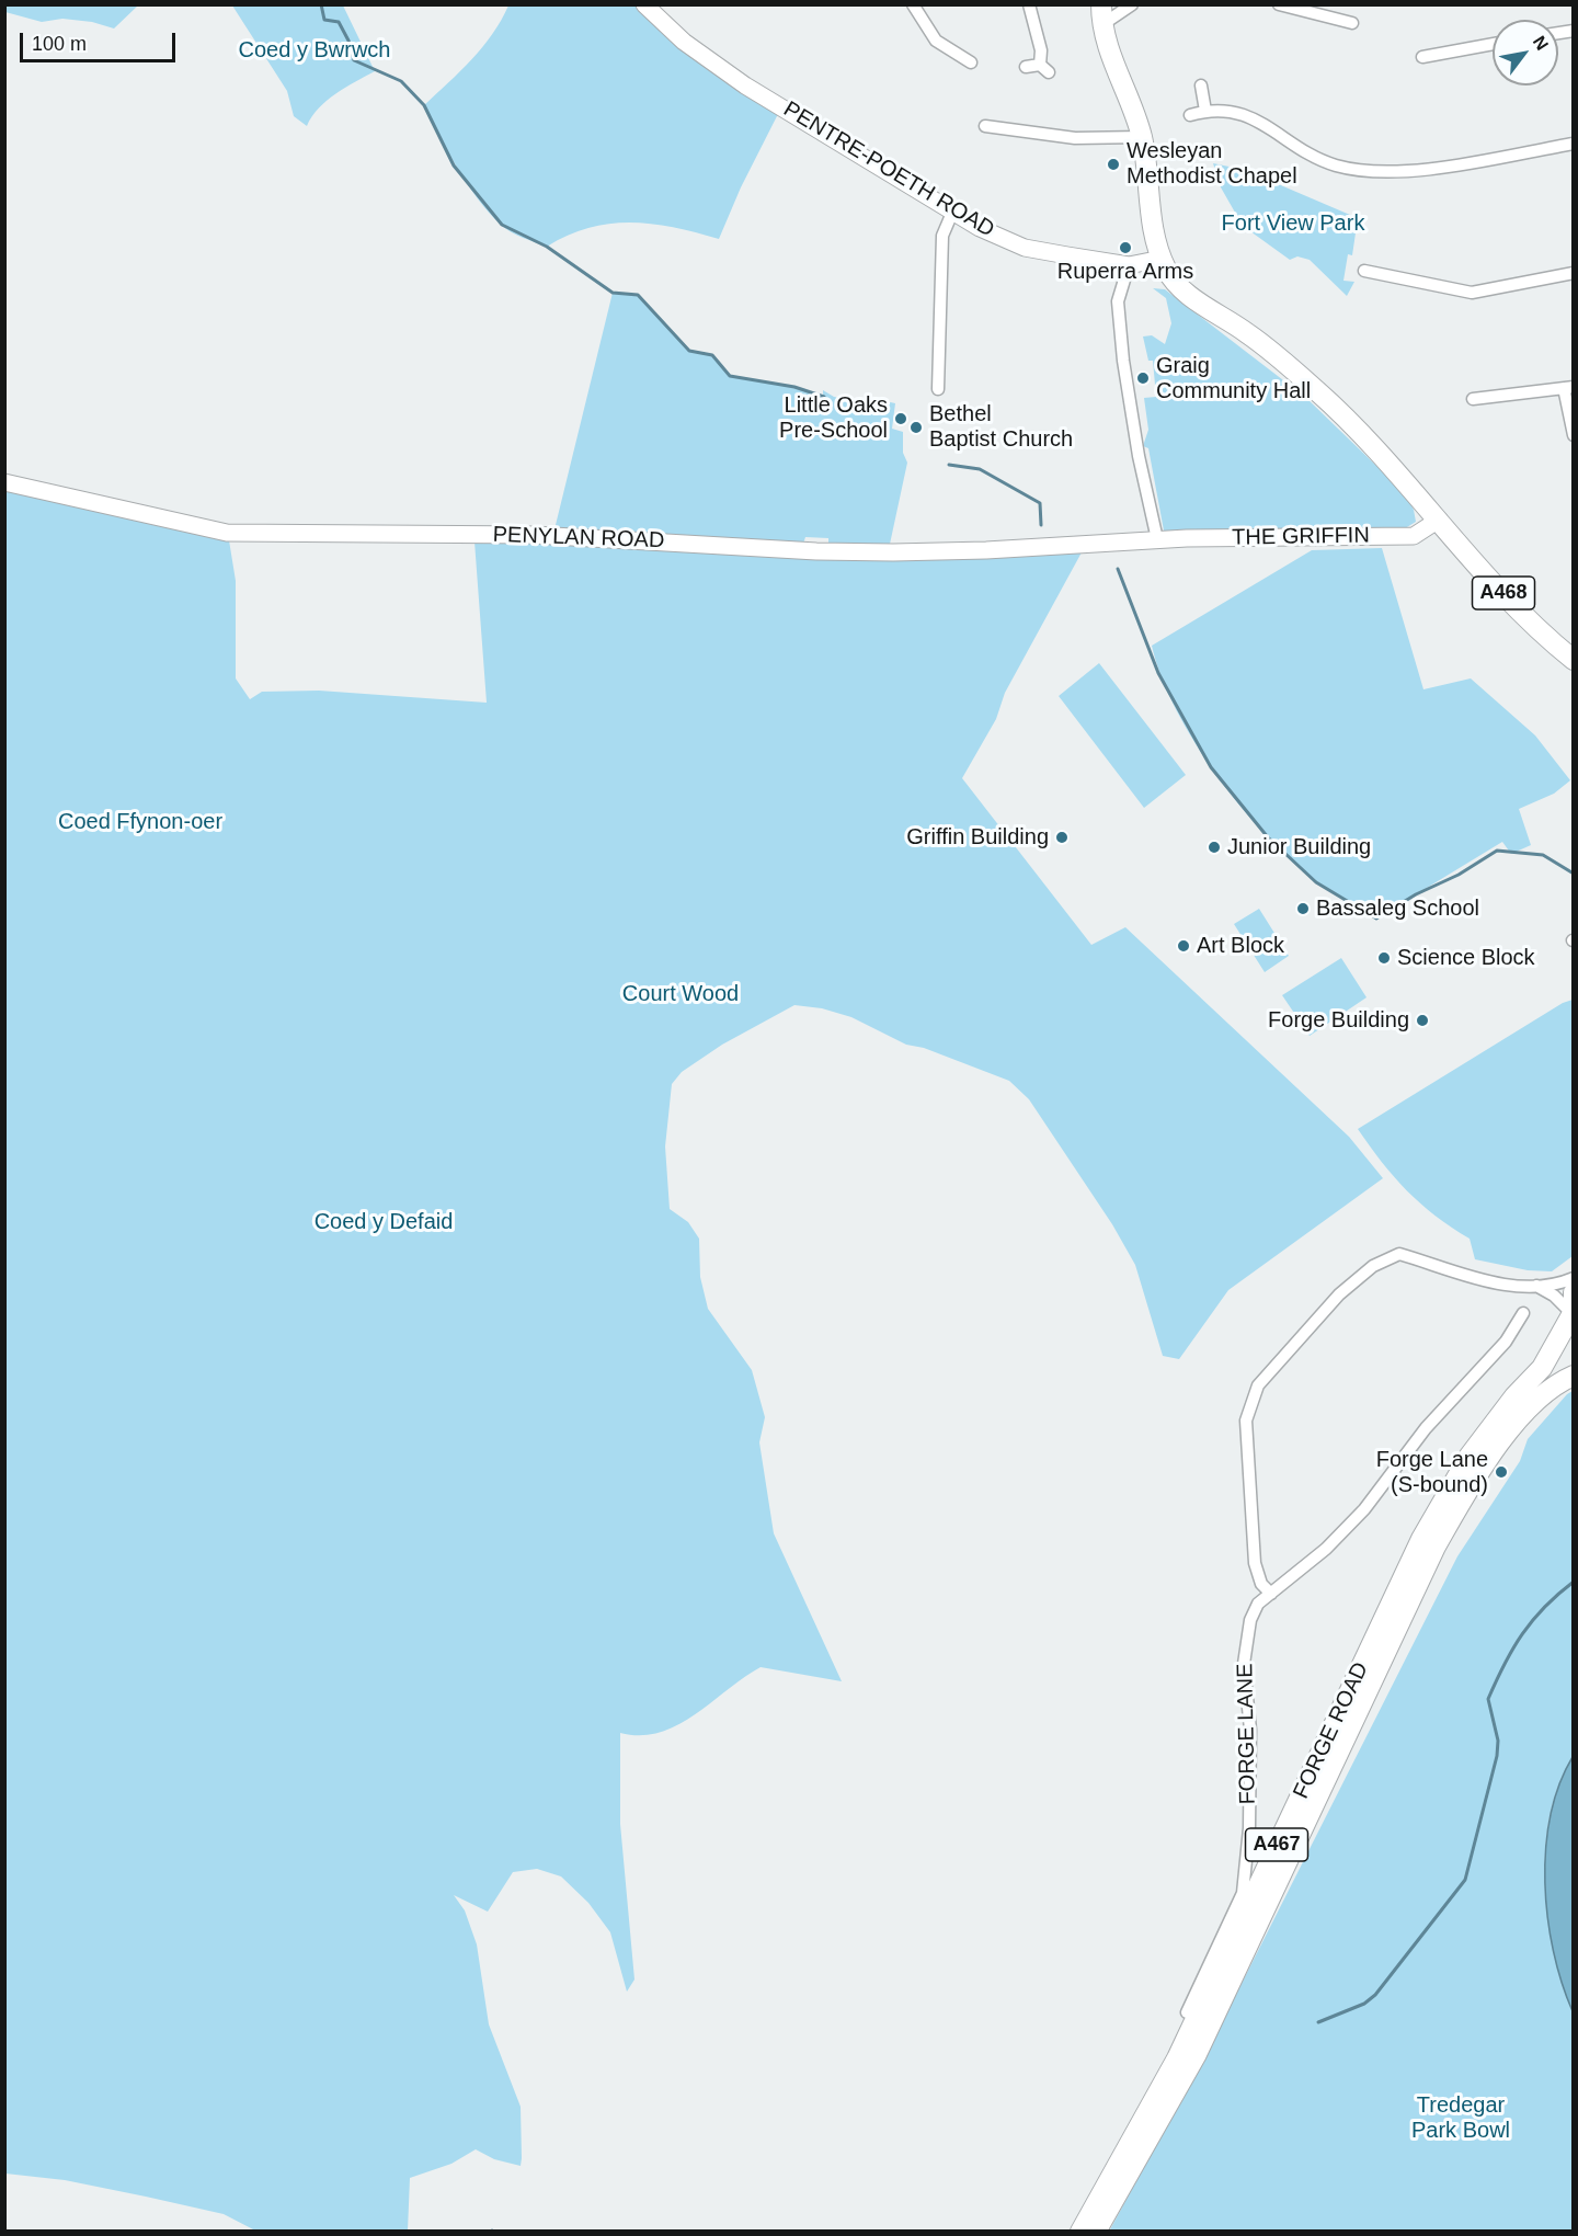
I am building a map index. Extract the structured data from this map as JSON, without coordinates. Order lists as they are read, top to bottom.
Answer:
{
  "streets": {
    "main road": ["A468", "FORGE ROAD", "A467"],
    "street": [
      "PENTRE-POETH ROAD",
      "THE GRIFFIN",
      "PENYLAN ROAD",
      "FORGE LANE"
    ]
  },
  "crossings": [
    ["PENTRE-POETH ROAD", "A468"],
    ["THE GRIFFIN", "PENYLAN ROAD"],
    ["THE GRIFFIN", "A468"]
  ],
  "parks": [
    "Coed y Bwrwch",
    "Fort View Park",
    "Coed Ffynon-oer",
    "Court Wood",
    "Coed y Defaid",
    "Tredegar Park Bowl"
  ],
  "places": [
    "Wesleyan Methodist Chapel",
    "Ruperra Arms",
    "Graig Community Hall",
    "Little Oaks Pre-School",
    "Bethel Baptist Church",
    "Griffin Building",
    "Junior Building",
    "Bassaleg School",
    "Art Block",
    "Science Block",
    "Forge Building",
    "Forge Lane (S-bound)"
  ],
  "scale_bar": "100 m",
  "north": "top right"
}
